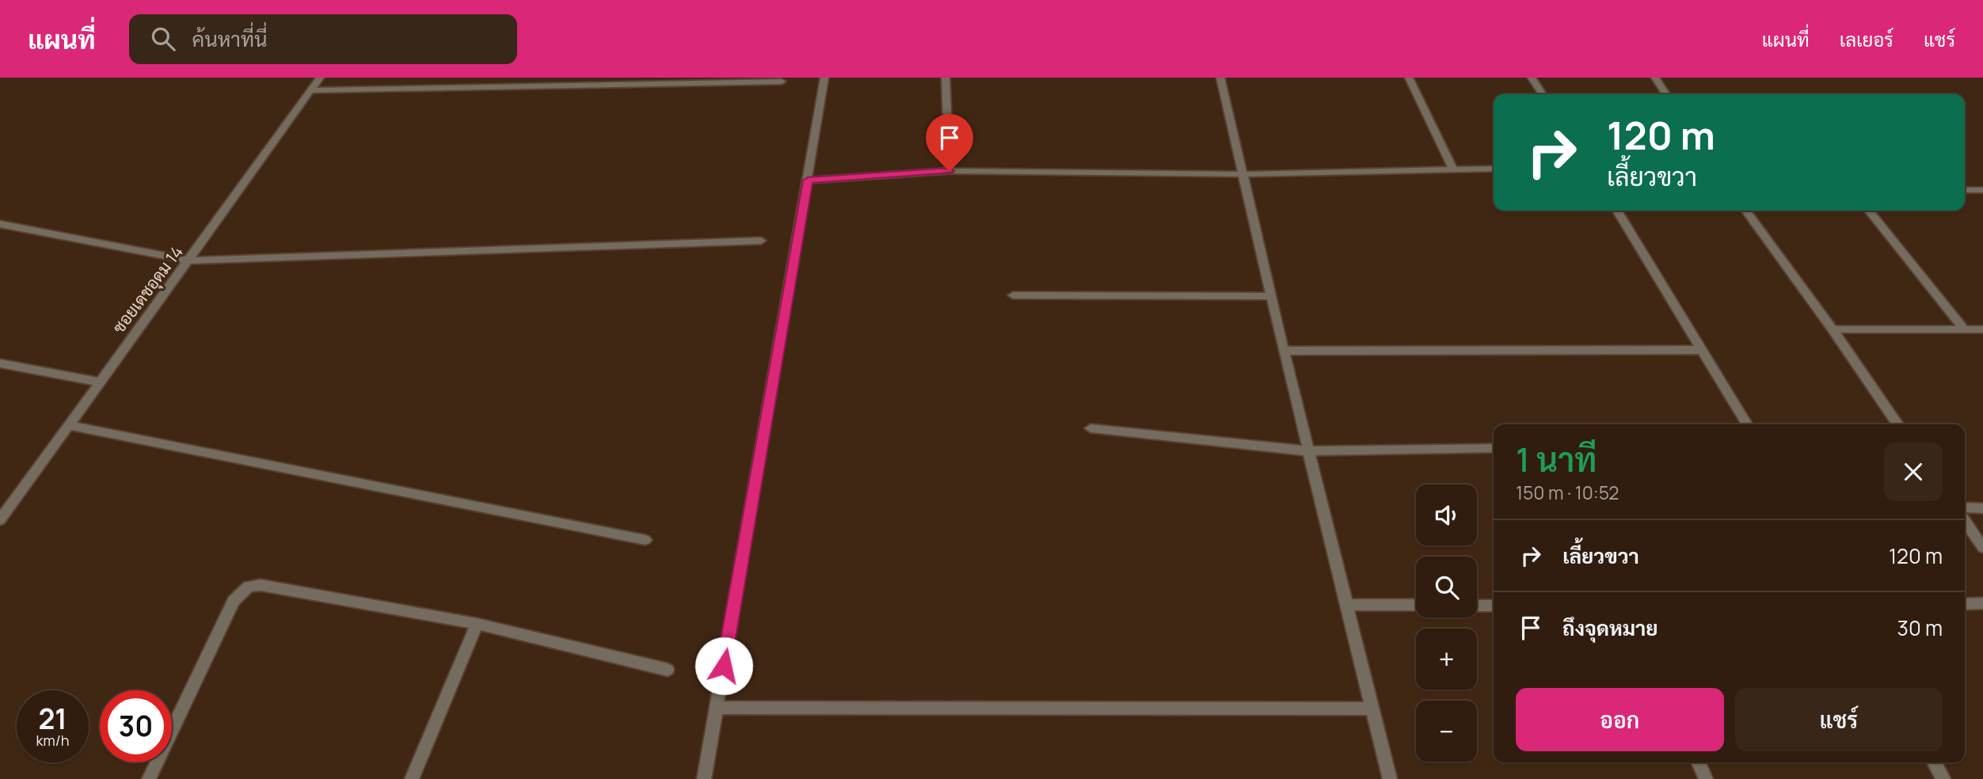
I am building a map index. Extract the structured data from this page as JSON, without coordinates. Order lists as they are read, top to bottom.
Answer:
{
  "streets": {
    "street": ["ซอยเดชอุดม 14"]
  },
  "page": {
    "header": "แผนที่",
    "search": "ค้นหาที่นี่",
    "nav": ["แผนที่", "เลเยอร์", "แชร์"],
    "turn": ["120 m", "เลี้ยวขวา"],
    "heading": ["1 นาที", "150 m · 10:52"],
    "map_buttons": ["+", "−"],
    "list": [
      {
        "name": "เลี้ยวขวา",
        "value": "120 m"
      },
      {
        "name": "ถึงจุดหมาย",
        "value": "30 m"
      }
    ],
    "buttons": ["ออก", "แชร์"],
    "speed": "21 km/h",
    "limit": "30"
  }
}
